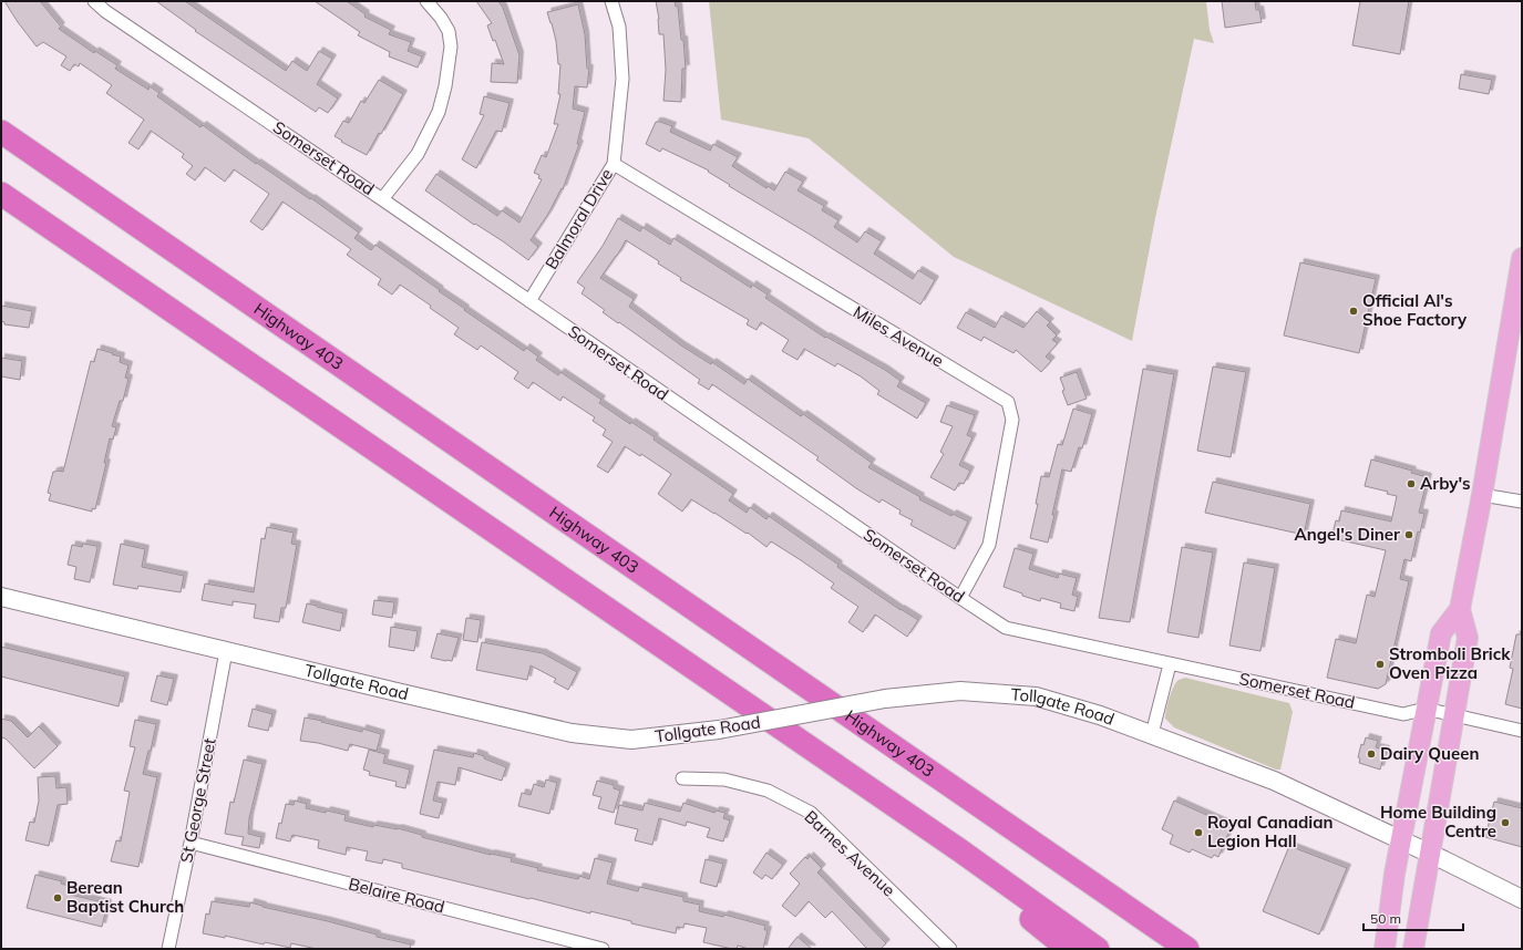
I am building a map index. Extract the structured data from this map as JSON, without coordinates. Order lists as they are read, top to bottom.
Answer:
{
  "streets": {
    "highway": ["Highway 403"],
    "main road": ["Tollgate Road"],
    "street": [
      "Somerset Road",
      "Balmoral Drive",
      "Miles Avenue",
      "St George Street",
      "Barnes Avenue",
      "Belaire Road"
    ]
  },
  "crossings": [
    ["Somerset Road", "Balmoral Drive"],
    ["Somerset Road", "Miles Avenue"],
    ["Balmoral Drive", "Miles Avenue"],
    ["Tollgate Road", "St George Street"],
    ["St George Street", "Belaire Road"]
  ],
  "places": [
    "Official Al's Shoe Factory",
    "Arby's",
    "Angel's Diner",
    "Stromboli Brick Oven Pizza",
    "Dairy Queen",
    "Home Building Centre",
    "Royal Canadian Legion Hall",
    "Berean Baptist Church"
  ],
  "scale_bar": "50 m"
}
